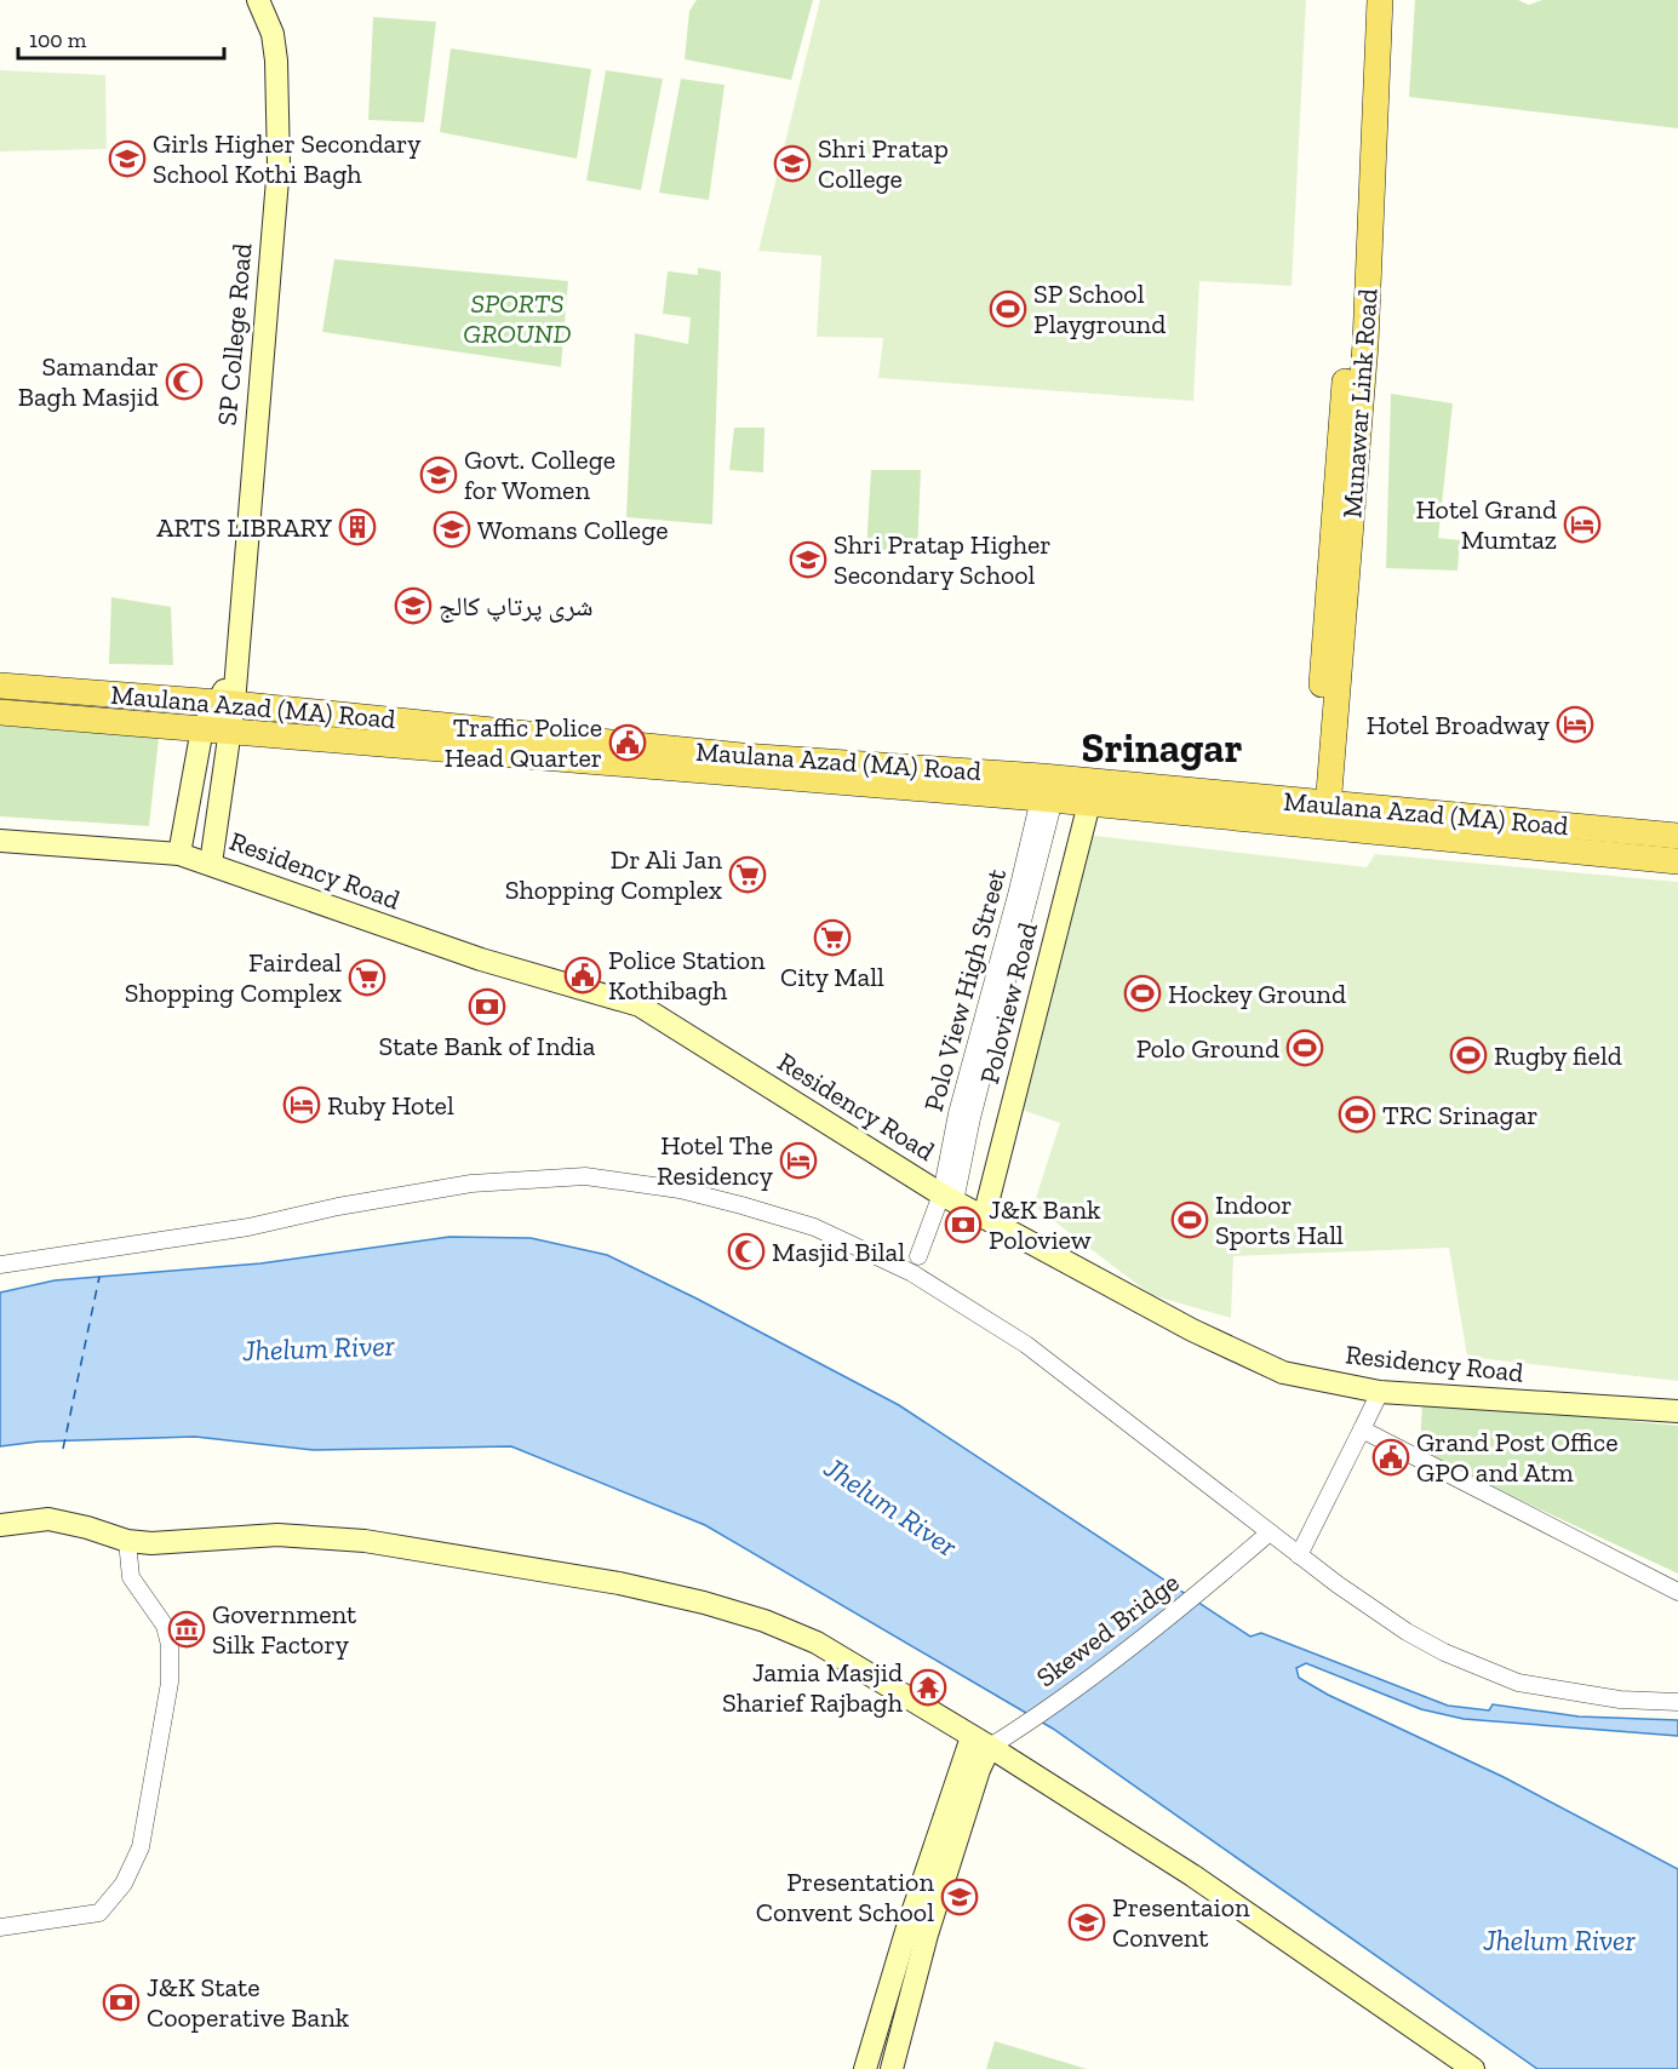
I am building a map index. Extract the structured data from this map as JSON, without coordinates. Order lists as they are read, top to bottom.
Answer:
{
  "streets": {
    "main road": [
      "SP College Road",
      "Munawar Link Road",
      "Maulana Azad (MA) Road",
      "Residency Road",
      "Poloview Road"
    ],
    "street": ["Skewed Bridge"]
  },
  "crossings": [
    ["SP College Road", "Maulana Azad (MA) Road"],
    ["Munawar Link Road", "Maulana Azad (MA) Road"],
    ["Maulana Azad (MA) Road", "Poloview Road"],
    ["Residency Road", "Poloview Road"]
  ],
  "districts": ["Srinagar"],
  "water": ["Jhelum River"],
  "parks": ["SPORTS GROUND"],
  "places": {
    "school or university": [
      "Girls Higher Secondary School Kothi Bagh",
      "Shri Pratap College",
      "Govt. College for Women",
      "Womans College",
      "Shri Pratap Higher Secondary School",
      "شری پرتاپ کالج",
      "Presentation Convent School",
      "Presentaion Convent"
    ],
    "sports": [
      "SP School Playground",
      "Hockey Ground",
      "Polo Ground",
      "Rugby field",
      "TRC Srinagar",
      "Indoor Sports Hall"
    ],
    "mosque": ["Samandar Bagh Masjid", "Masjid Bilal"],
    "hotel": [
      "Hotel Grand Mumtaz",
      "Hotel Broadway",
      "Ruby Hotel",
      "Hotel The Residency"
    ],
    "building": ["ARTS LIBRARY"],
    "public building": ["Traffic Police Head Quarter", "Police Station Kothibagh", "Grand Post Office GPO and Atm"],
    "supermarket": ["Dr Ali Jan Shopping Complex", "City Mall", "Fairdeal Shopping Complex"],
    "bank": ["State Bank of India", "J&K Bank Poloview", "J&K State Cooperative Bank"],
    "museum": ["Government Silk Factory"],
    "temple": ["Jamia Masjid Sharief Rajbagh"]
  },
  "scale_bar": "100 m"
}
